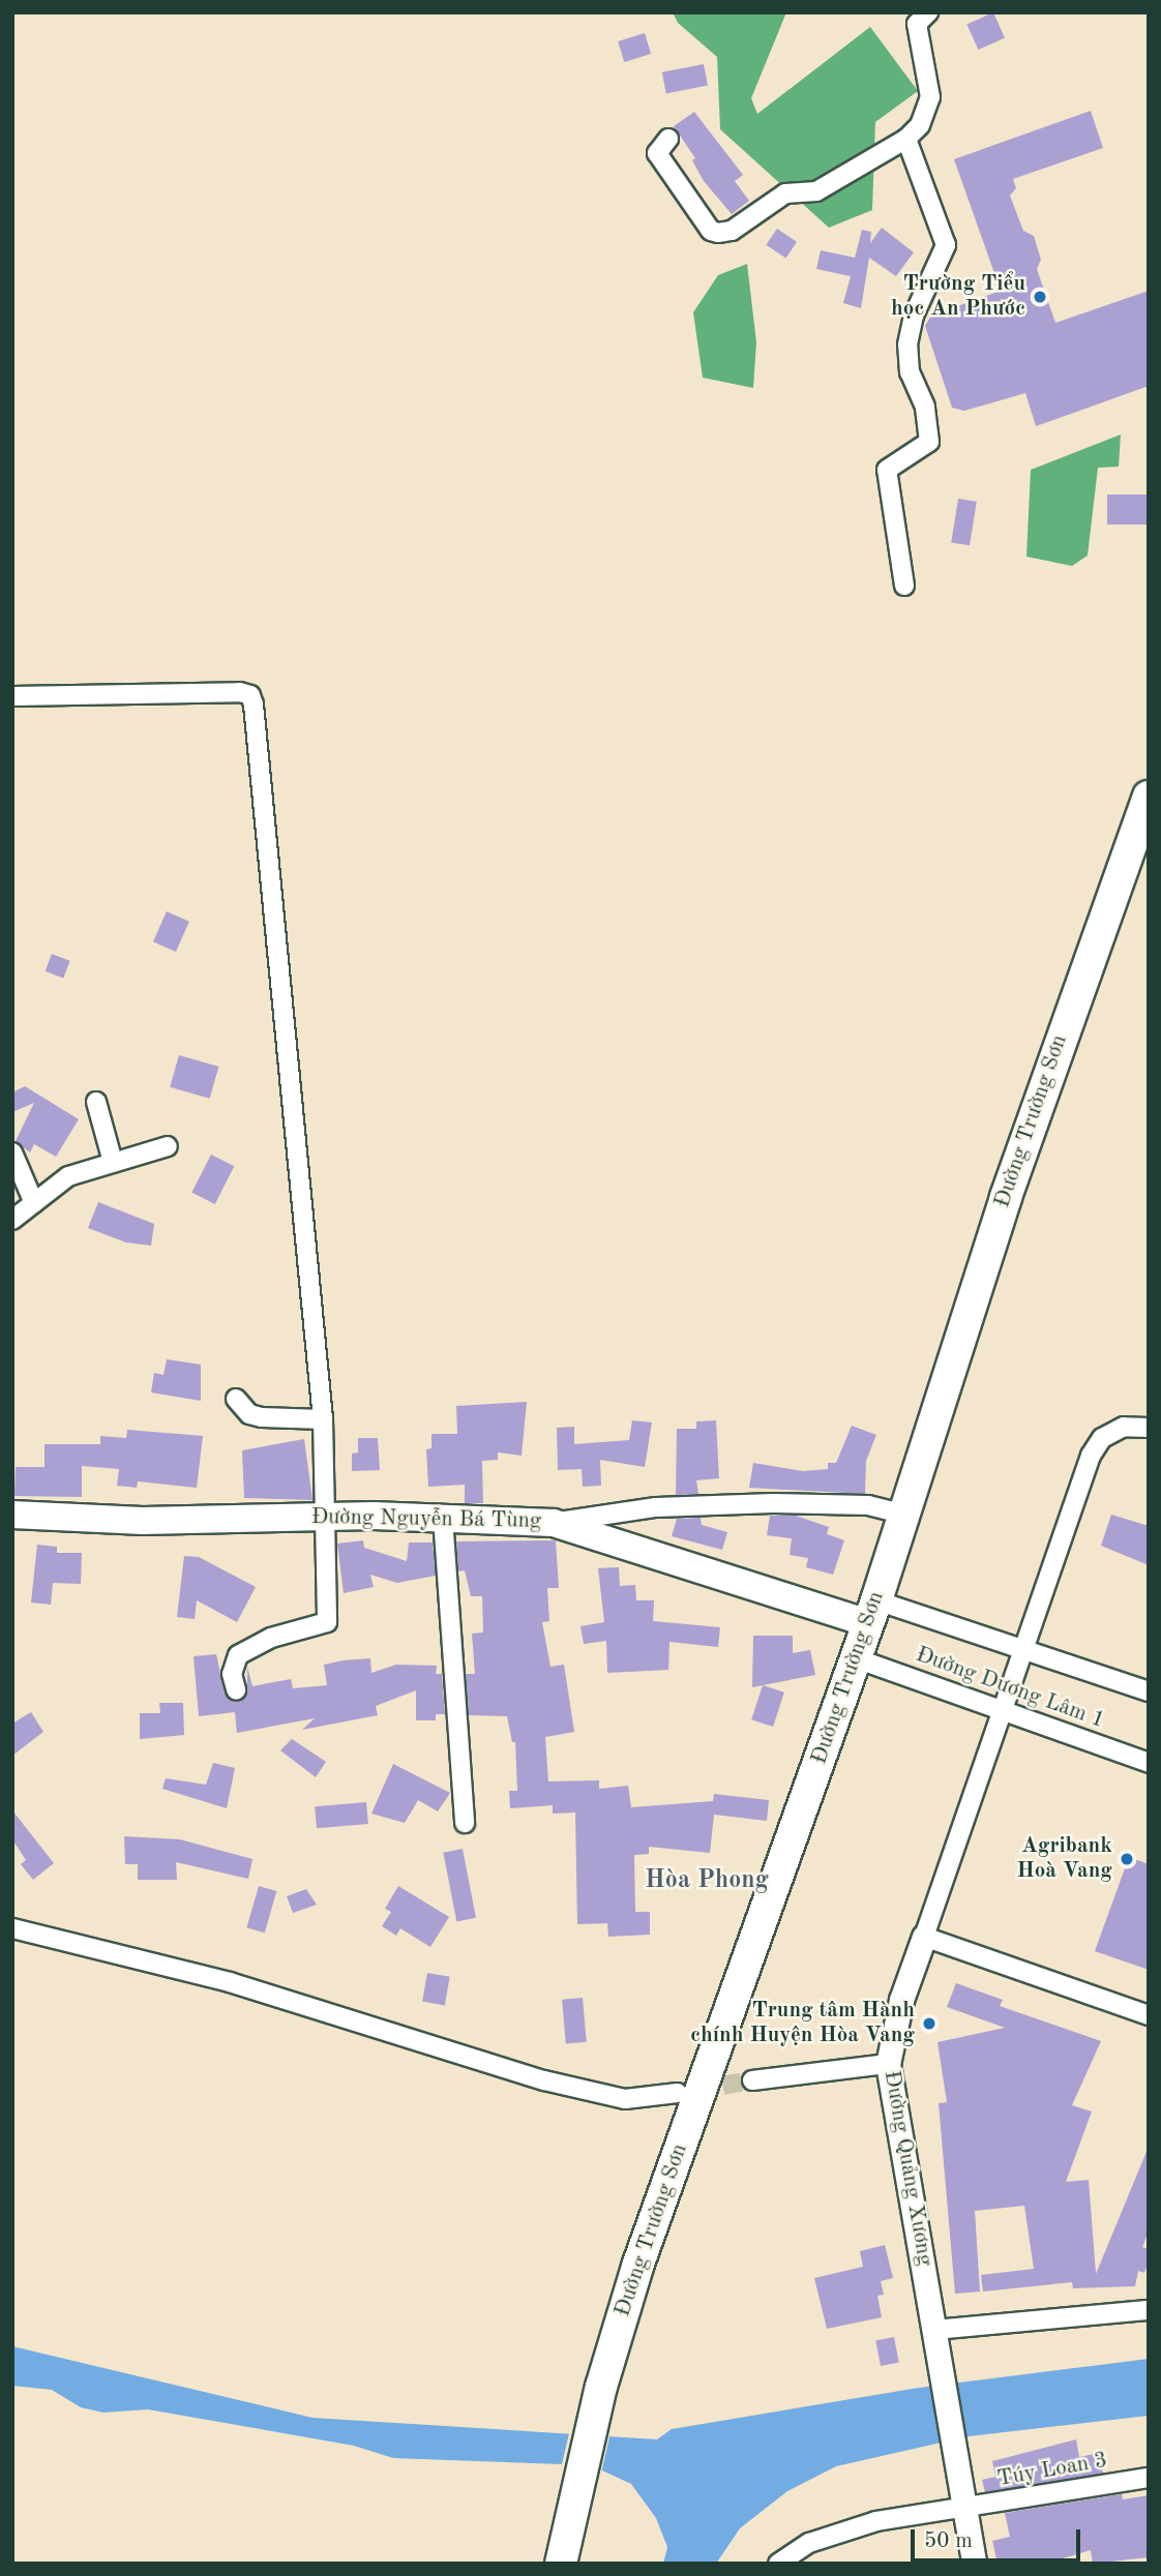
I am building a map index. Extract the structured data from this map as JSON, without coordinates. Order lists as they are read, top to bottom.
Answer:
{
  "streets": {
    "highway": ["Đường Trường Sơn"],
    "main road": ["Đường Nguyễn Bá Tùng"],
    "street": ["Đường Dương Lâm 1", "Đường Quảng Xương", "Túy Loan 3"]
  },
  "crossings": [
    ["Đường Trường Sơn", "Đường Nguyễn Bá Tùng"],
    ["Đường Trường Sơn", "Đường Dương Lâm 1"],
    ["Đường Nguyễn Bá Tùng", "Đường Dương Lâm 1"],
    ["Đường Quảng Xương", "Túy Loan 3"]
  ],
  "districts": ["Hòa Phong"],
  "places": ["Trường Tiểu học An Phước", "Agribank Hoà Vang", "Trung tâm Hành chính Huyện Hòa Vang"],
  "scale_bar": "50 m"
}
